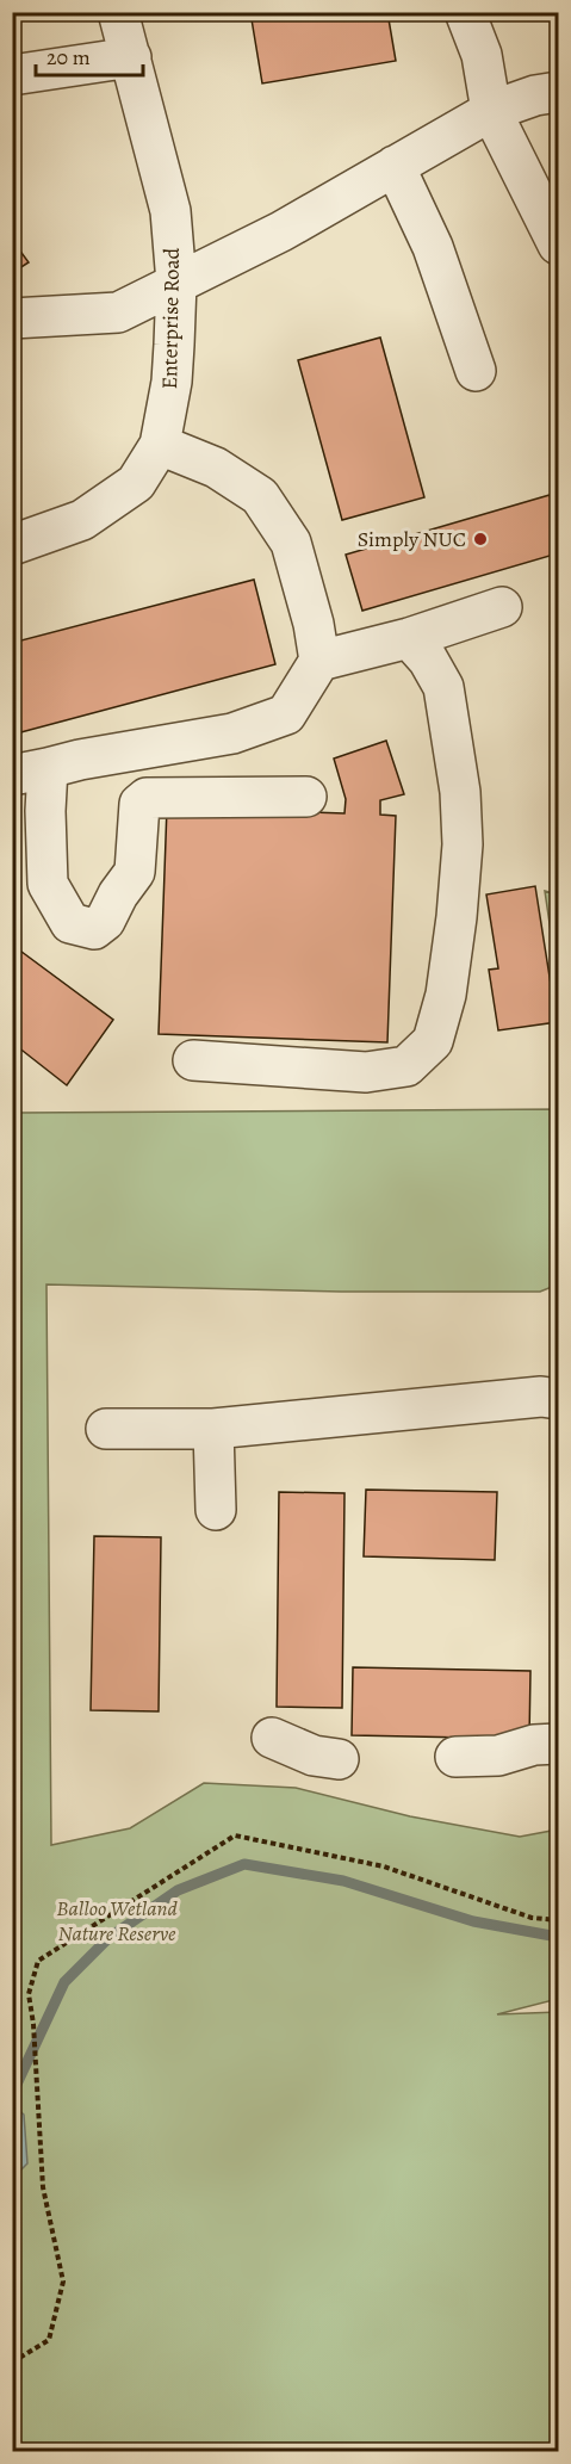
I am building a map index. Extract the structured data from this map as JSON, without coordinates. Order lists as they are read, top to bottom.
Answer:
{
  "streets": {
    "street": ["Enterprise Road"]
  },
  "parks": ["Balloo Wetland Nature Reserve"],
  "places": ["Simply NUC"],
  "scale_bar": "20 m"
}
